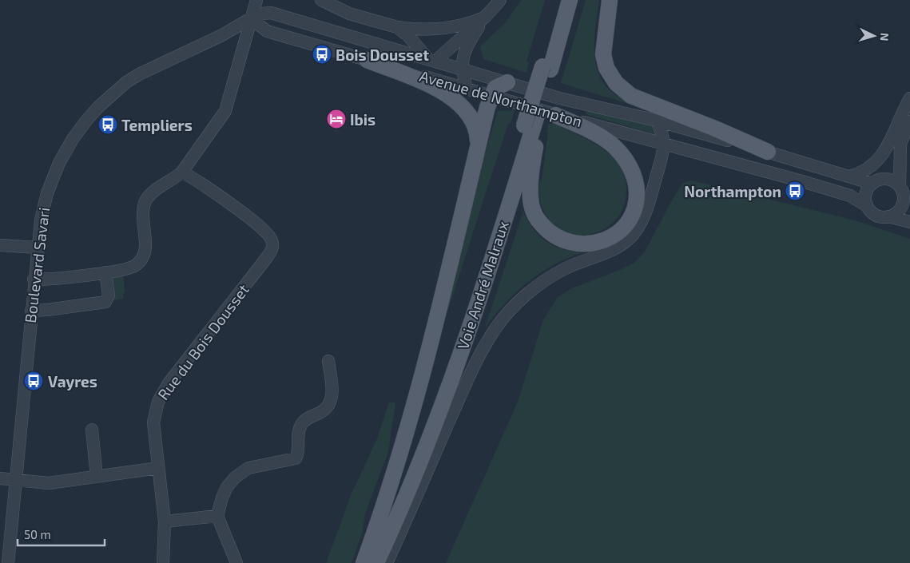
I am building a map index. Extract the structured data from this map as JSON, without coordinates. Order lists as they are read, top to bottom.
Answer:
{
  "streets": {
    "main road": ["Voie André Malraux"],
    "street": ["Avenue de Northampton", "Boulevard Savari", "Rue du Bois Dousset"]
  },
  "crossings": [
    ["Avenue de Northampton", "Boulevard Savari"]
  ],
  "places": {
    "bus stop": [
      "Bois Dousset",
      "Templiers",
      "Northampton",
      "Vayres"
    ],
    "hotel": ["Ibis"]
  },
  "scale_bar": "50 m",
  "north": "right"
}
